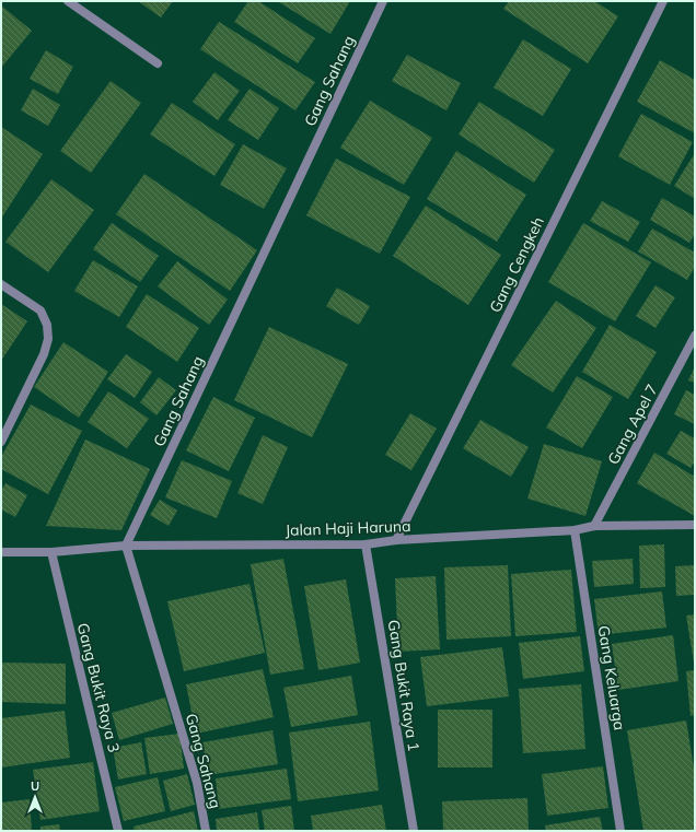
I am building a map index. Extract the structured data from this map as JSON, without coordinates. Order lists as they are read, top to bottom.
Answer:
{
  "streets": {
    "street": [
      "Gang Sahang",
      "Gang Cengkeh",
      "Gang Apel 7",
      "Jalan Haji Haruna",
      "Gang Keluarga",
      "Gang Bukit Raya 1",
      "Gang Bukit Raya 3"
    ]
  },
  "crossings": [
    ["Gang Sahang", "Jalan Haji Haruna"],
    ["Gang Cengkeh", "Jalan Haji Haruna"],
    ["Gang Apel 7", "Jalan Haji Haruna"],
    ["Jalan Haji Haruna", "Gang Keluarga"],
    ["Jalan Haji Haruna", "Gang Bukit Raya 1"],
    ["Jalan Haji Haruna", "Gang Bukit Raya 3"]
  ],
  "north": "top"
}
